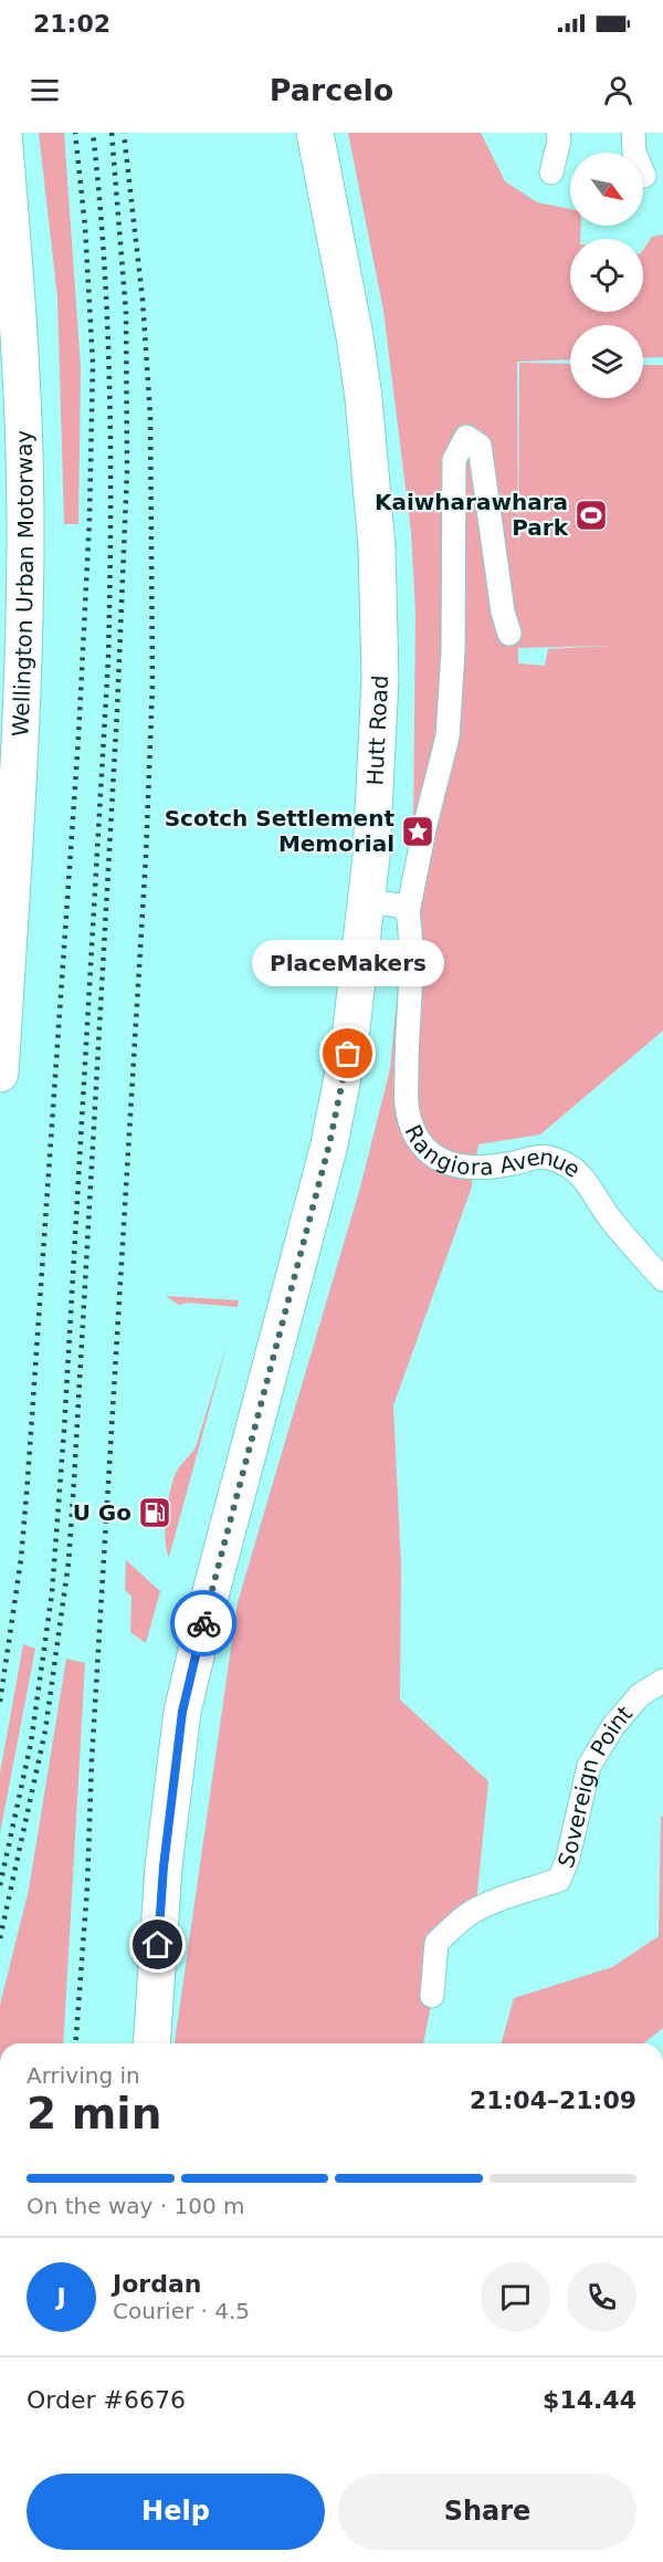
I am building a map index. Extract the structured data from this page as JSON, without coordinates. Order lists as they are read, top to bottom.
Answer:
{
  "streets": {
    "main road": ["Wellington Urban Motorway", "Hutt Road"],
    "street": ["Rangiora Avenue", "Sovereign Point"]
  },
  "places": {
    "sports": ["Kaiwharawhara Park"],
    "place": ["Scotch Settlement Memorial"],
    "other": ["PlaceMakers"],
    "fuel station": ["U Go"]
  },
  "north": "bottom right",
  "page": {
    "status": "21:02",
    "header": "Parcelo",
    "bubble": "PlaceMakers",
    "heading": ["2 min", "Arriving in", "21:04–21:09"],
    "panel": [
      "Jordan",
      "Courier · 4.5",
      "Order #6676",
      "$14.44"
    ],
    "bar": "On the way · 100 m",
    "round": "J",
    "buttons": ["Help", "Share"]
  }
}
